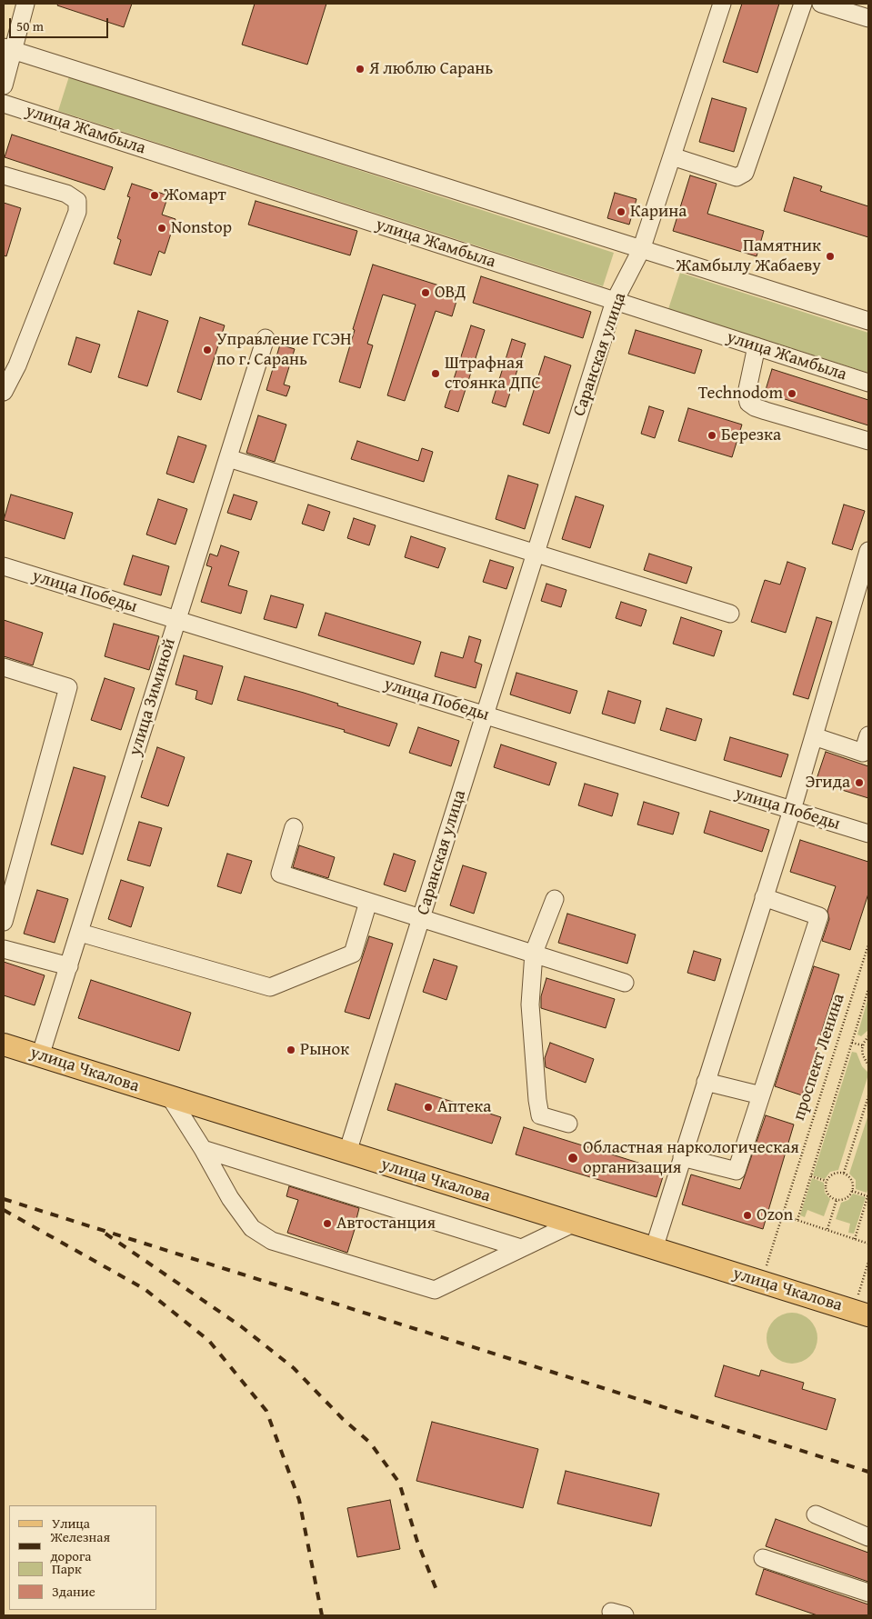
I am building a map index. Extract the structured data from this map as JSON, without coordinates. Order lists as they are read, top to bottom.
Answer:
{
  "streets": {
    "main road": ["улица Чкалова"],
    "street": [
      "улица Жамбыла",
      "Саранская улица",
      "улица Победы",
      "улица Зиминой"
    ],
    "path": ["проспект Ленина"]
  },
  "crossings": [
    ["улица Жамбыла", "Саранская улица"],
    ["Саранская улица", "улица Победы"],
    ["Саранская улица", "улица Чкалова"],
    ["улица Победы", "улица Зиминой"],
    ["улица Зиминой", "улица Чкалова"],
    ["проспект Ленина", "улица Чкалова"]
  ],
  "places": [
    "Я люблю Сарань",
    "Жомарт",
    "Карина",
    "Nonstop",
    "Памятник Жамбылу Жабаеву",
    "ОВД",
    "Управление ГСЭН по г. Сарань",
    "Штрафная стоянка ДПС",
    "Technodom",
    "Березка",
    "Эгида",
    "Рынок",
    "Аптека",
    "Областная наркологическая организация",
    "Ozon",
    "Автостанция"
  ],
  "legend": [
    "Улица",
    "Железная дорога",
    "Парк",
    "Здание"
  ],
  "scale_bar": "50 m"
}
